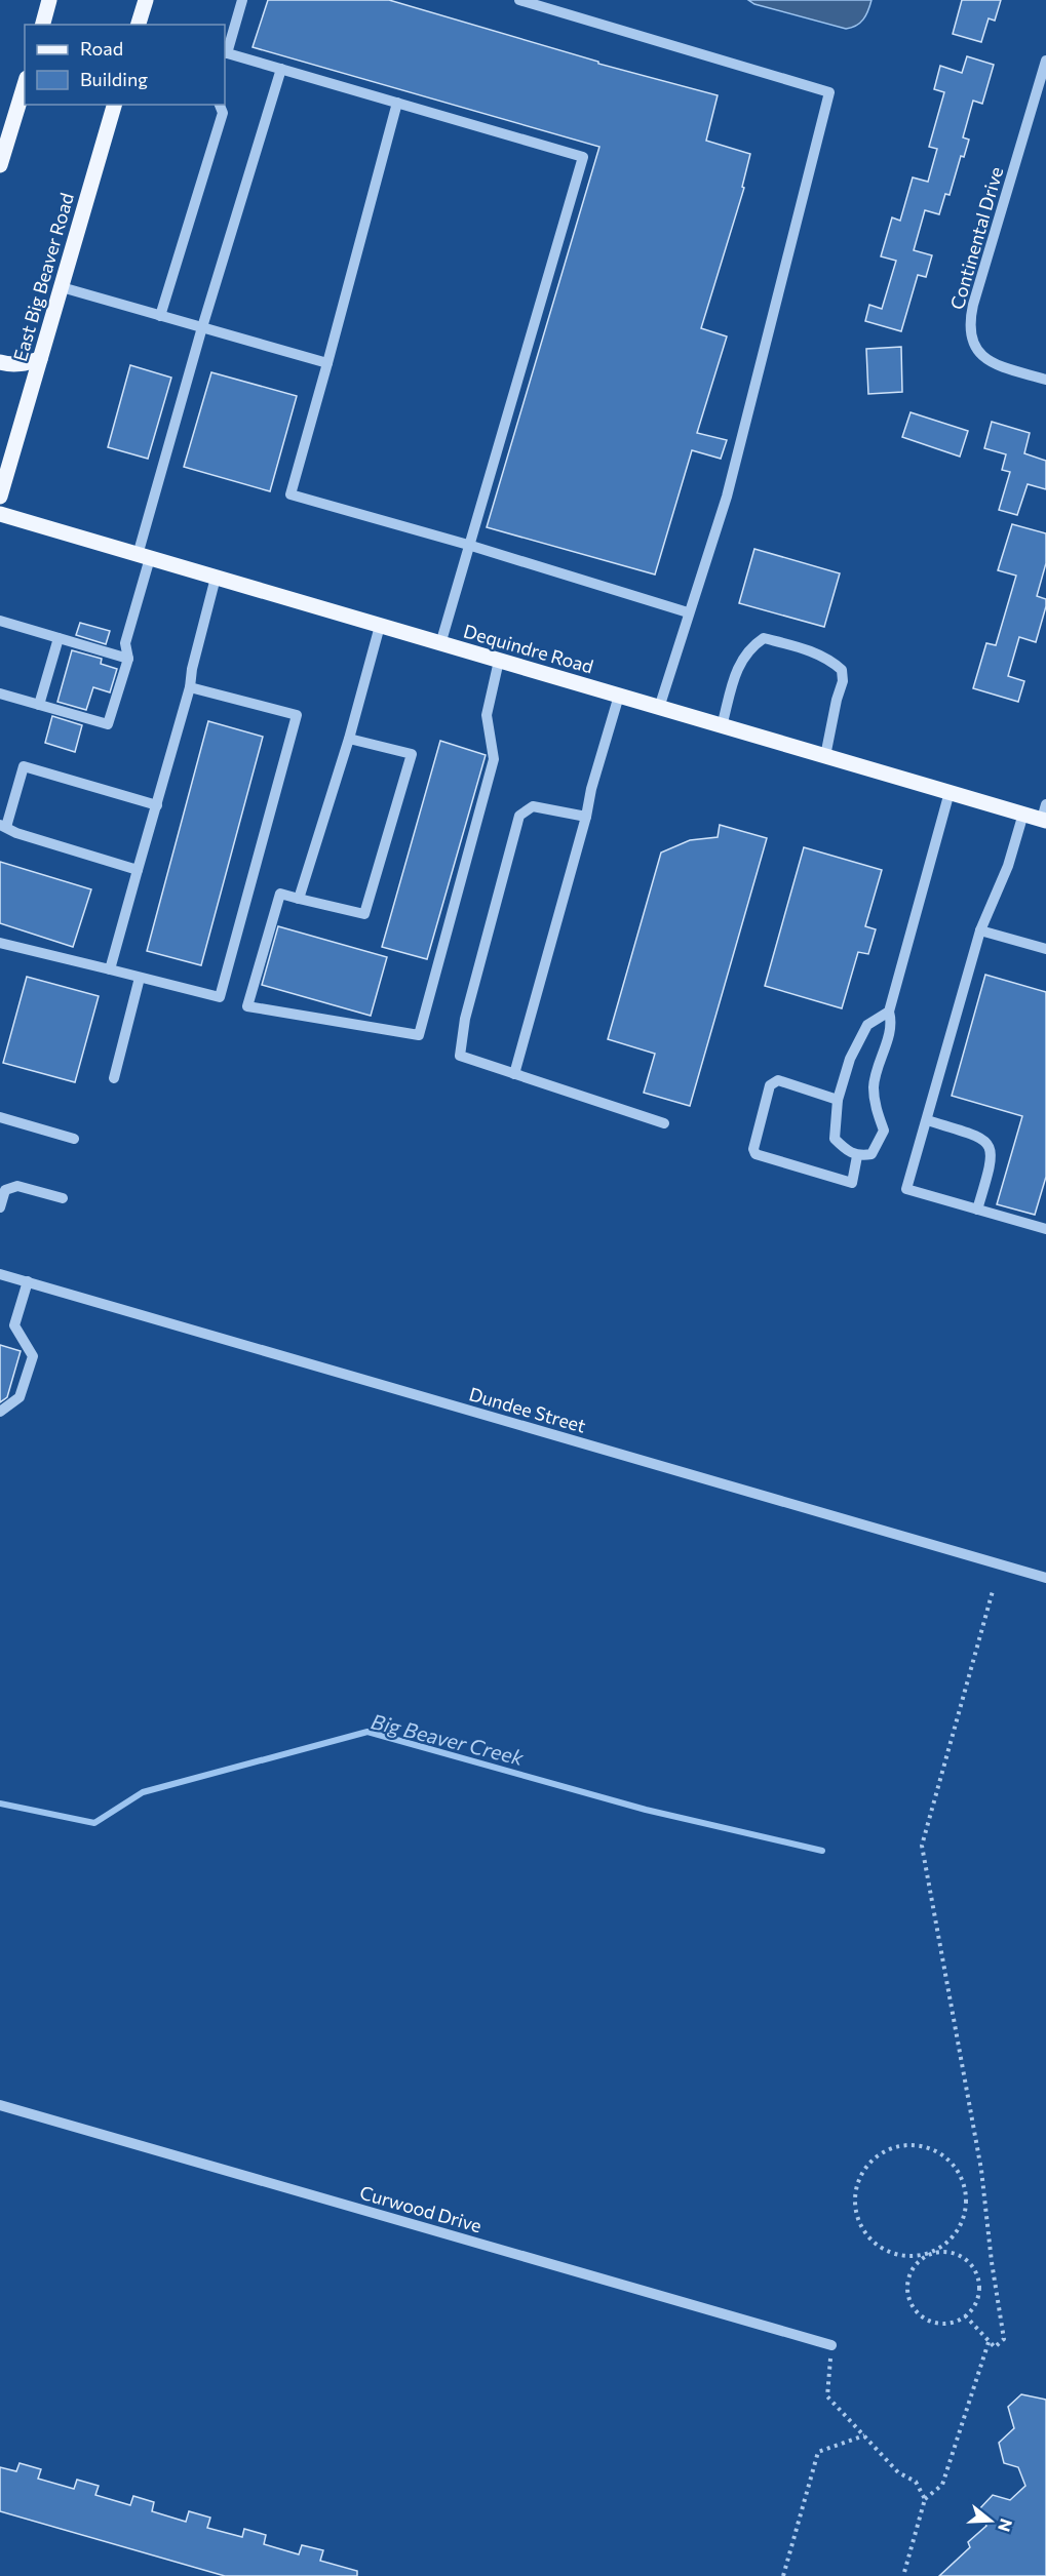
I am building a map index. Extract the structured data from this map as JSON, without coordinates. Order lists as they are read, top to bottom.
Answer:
{
  "streets": {
    "main road": ["East Big Beaver Road", "Dequindre Road"],
    "street": ["Continental Drive", "Dundee Street", "Curwood Drive"]
  },
  "water": ["Big Beaver Creek"],
  "legend": ["Road", "Building"],
  "north": "right"
}
